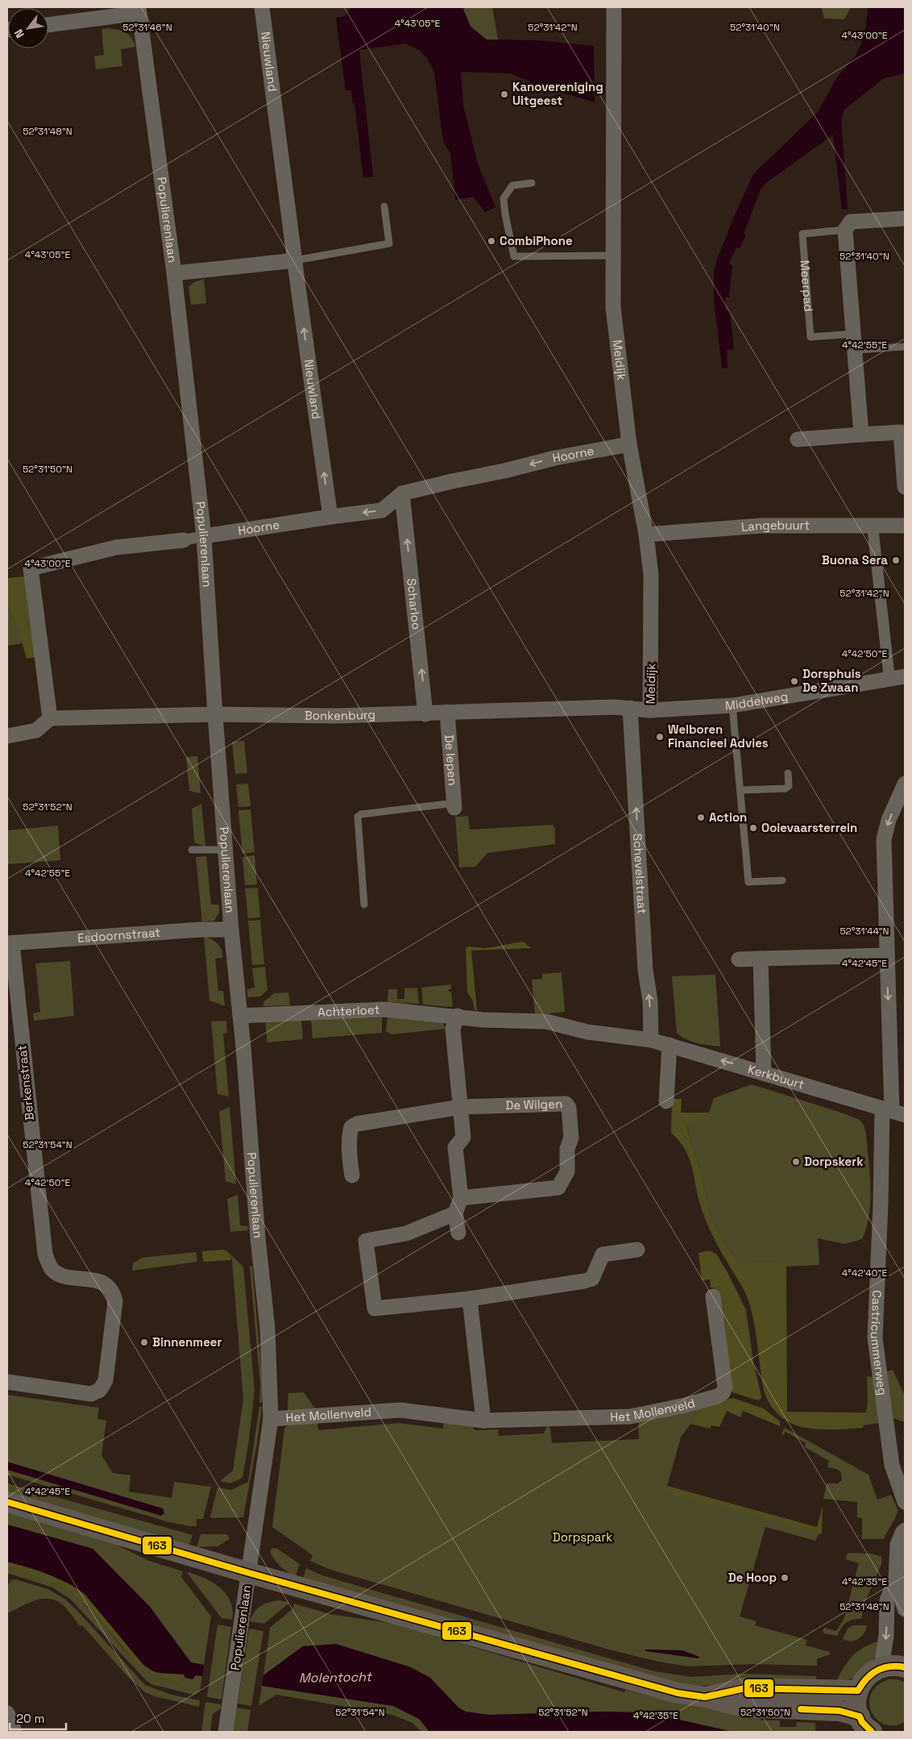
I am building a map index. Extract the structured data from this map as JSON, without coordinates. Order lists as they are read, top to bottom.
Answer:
{
  "streets": {
    "street": [
      "Nieuwland",
      "Populierenlaan",
      "Meerpad",
      "Meldijk",
      "Hoorne",
      "Langebuurt",
      "Scharloo",
      "Middelweg",
      "Bonkenburg",
      "De Iepen",
      "Schevelstraat",
      "Esdoornstraat",
      "Achterloet",
      "Kerkbuurt",
      "Berkenstraat",
      "De Wilgen",
      "Castricummerweg",
      "Het Mollenveld"
    ]
  },
  "crossings": [
    ["Nieuwland", "Hoorne"],
    ["Populierenlaan", "Hoorne"],
    ["Populierenlaan", "Bonkenburg"],
    ["Populierenlaan", "Esdoornstraat"],
    ["Populierenlaan", "Achterloet"],
    ["Populierenlaan", "Het Mollenveld"],
    ["Meldijk", "Hoorne"],
    ["Meldijk", "Langebuurt"],
    ["Meldijk", "Middelweg"],
    ["Hoorne", "Scharloo"],
    ["Hoorne", "Bonkenburg"],
    ["Scharloo", "Bonkenburg"],
    ["Middelweg", "Bonkenburg"],
    ["Middelweg", "Schevelstraat"],
    ["Bonkenburg", "De Iepen"],
    ["Bonkenburg", "Schevelstraat"],
    ["Schevelstraat", "Achterloet"],
    ["Schevelstraat", "Kerkbuurt"],
    ["Esdoornstraat", "Berkenstraat"],
    ["Achterloet", "Kerkbuurt"],
    ["Kerkbuurt", "Castricummerweg"]
  ],
  "one_way": [
    "Nieuwland",
    "Hoorne",
    "Scharloo",
    "Schevelstraat"
  ],
  "water": ["Molentocht"],
  "parks": ["Dorpspark"],
  "places": [
    "Kanovereniging Uitgeest",
    "CombiPhone",
    "Buona Sera",
    "Dorsphuis De Zwaan",
    "Welboren Financieel Advies",
    "Action",
    "Ooievaarsterrein",
    "Dorpskerk",
    "Binnenmeer",
    "De Hoop"
  ],
  "lines": ["transit line 163"],
  "scale_bar": "20 m",
  "north": "bottom left",
  "coordinates": [
    "4°43'05\"E",
    "52°31'42\"N",
    "52°31'46\"N",
    "52°31'40\"N",
    "4°43'00\"E",
    "52°31'48\"N",
    "4°42'55\"E",
    "52°31'50\"N",
    "4°42'50\"E",
    "52°31'52\"N",
    "52°31'44\"N",
    "4°42'45\"E",
    "52°31'54\"N",
    "4°42'40\"E",
    "4°42'35\"E"
  ]
}
